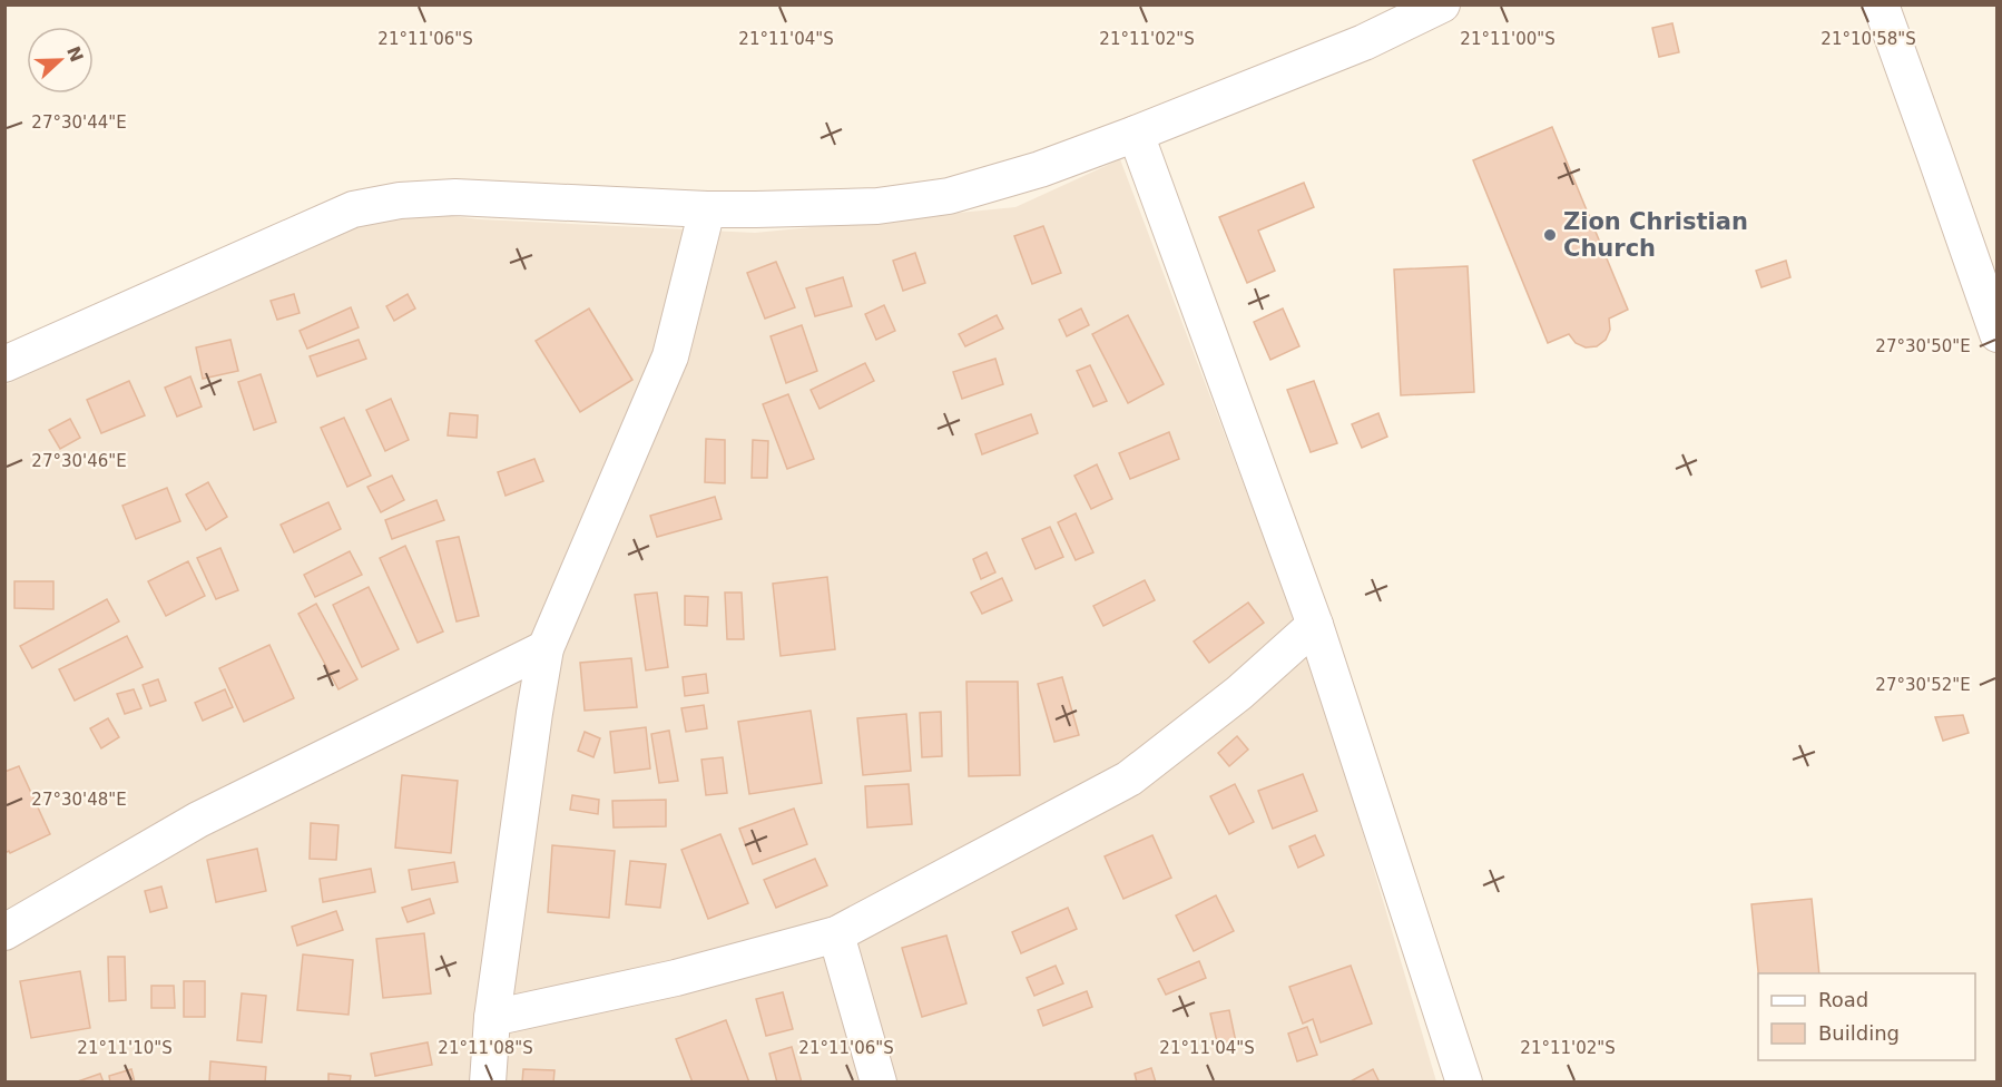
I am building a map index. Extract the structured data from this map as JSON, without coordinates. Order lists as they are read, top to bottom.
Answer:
{
  "places": ["Zion Christian Church"],
  "legend": ["Road", "Building"],
  "north": "right",
  "coordinates": [
    "21°11'02\"S",
    "21°11'00\"S",
    "21°11'06\"S",
    "21°11'04\"S",
    "21°10'58\"S",
    "27°30'44\"E",
    "27°30'50\"E",
    "27°30'46\"E",
    "27°30'52\"E",
    "27°30'48\"E",
    "21°11'10\"S",
    "21°11'08\"S"
  ]
}
